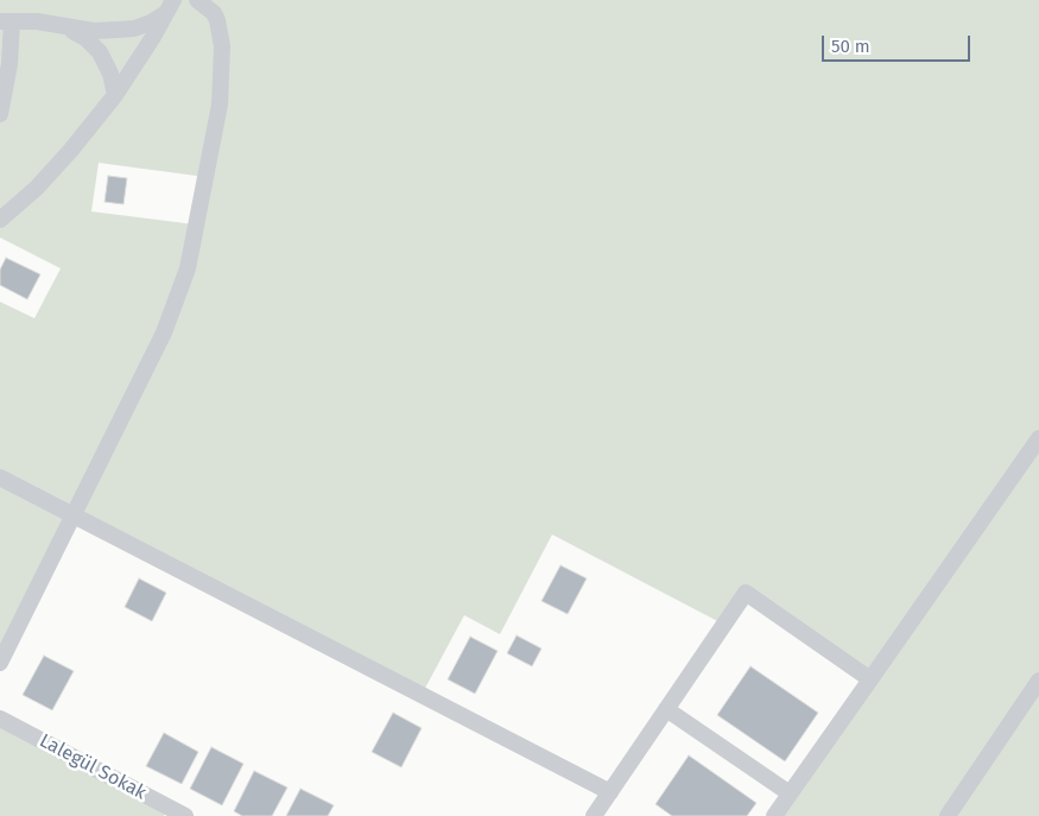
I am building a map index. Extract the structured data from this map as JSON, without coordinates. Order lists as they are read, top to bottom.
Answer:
{
  "streets": {
    "street": ["Lalegül Sokak"]
  },
  "scale_bar": "50 m"
}
